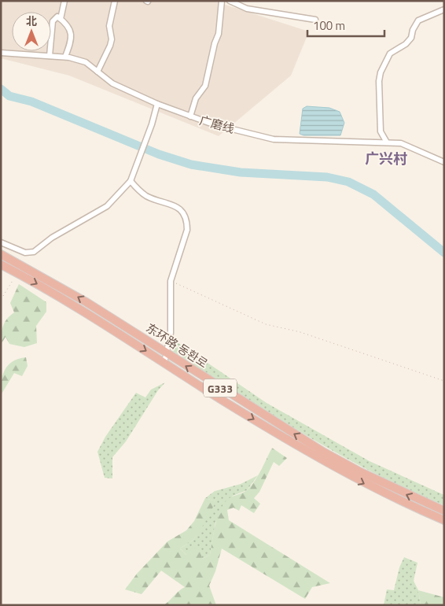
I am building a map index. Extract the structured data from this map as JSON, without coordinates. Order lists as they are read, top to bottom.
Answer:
{
  "streets": {
    "highway": ["东环路 동환로", "G333"],
    "street": ["广磨线"]
  },
  "districts": ["广兴村"],
  "scale_bar": "100 m",
  "north": "top"
}
